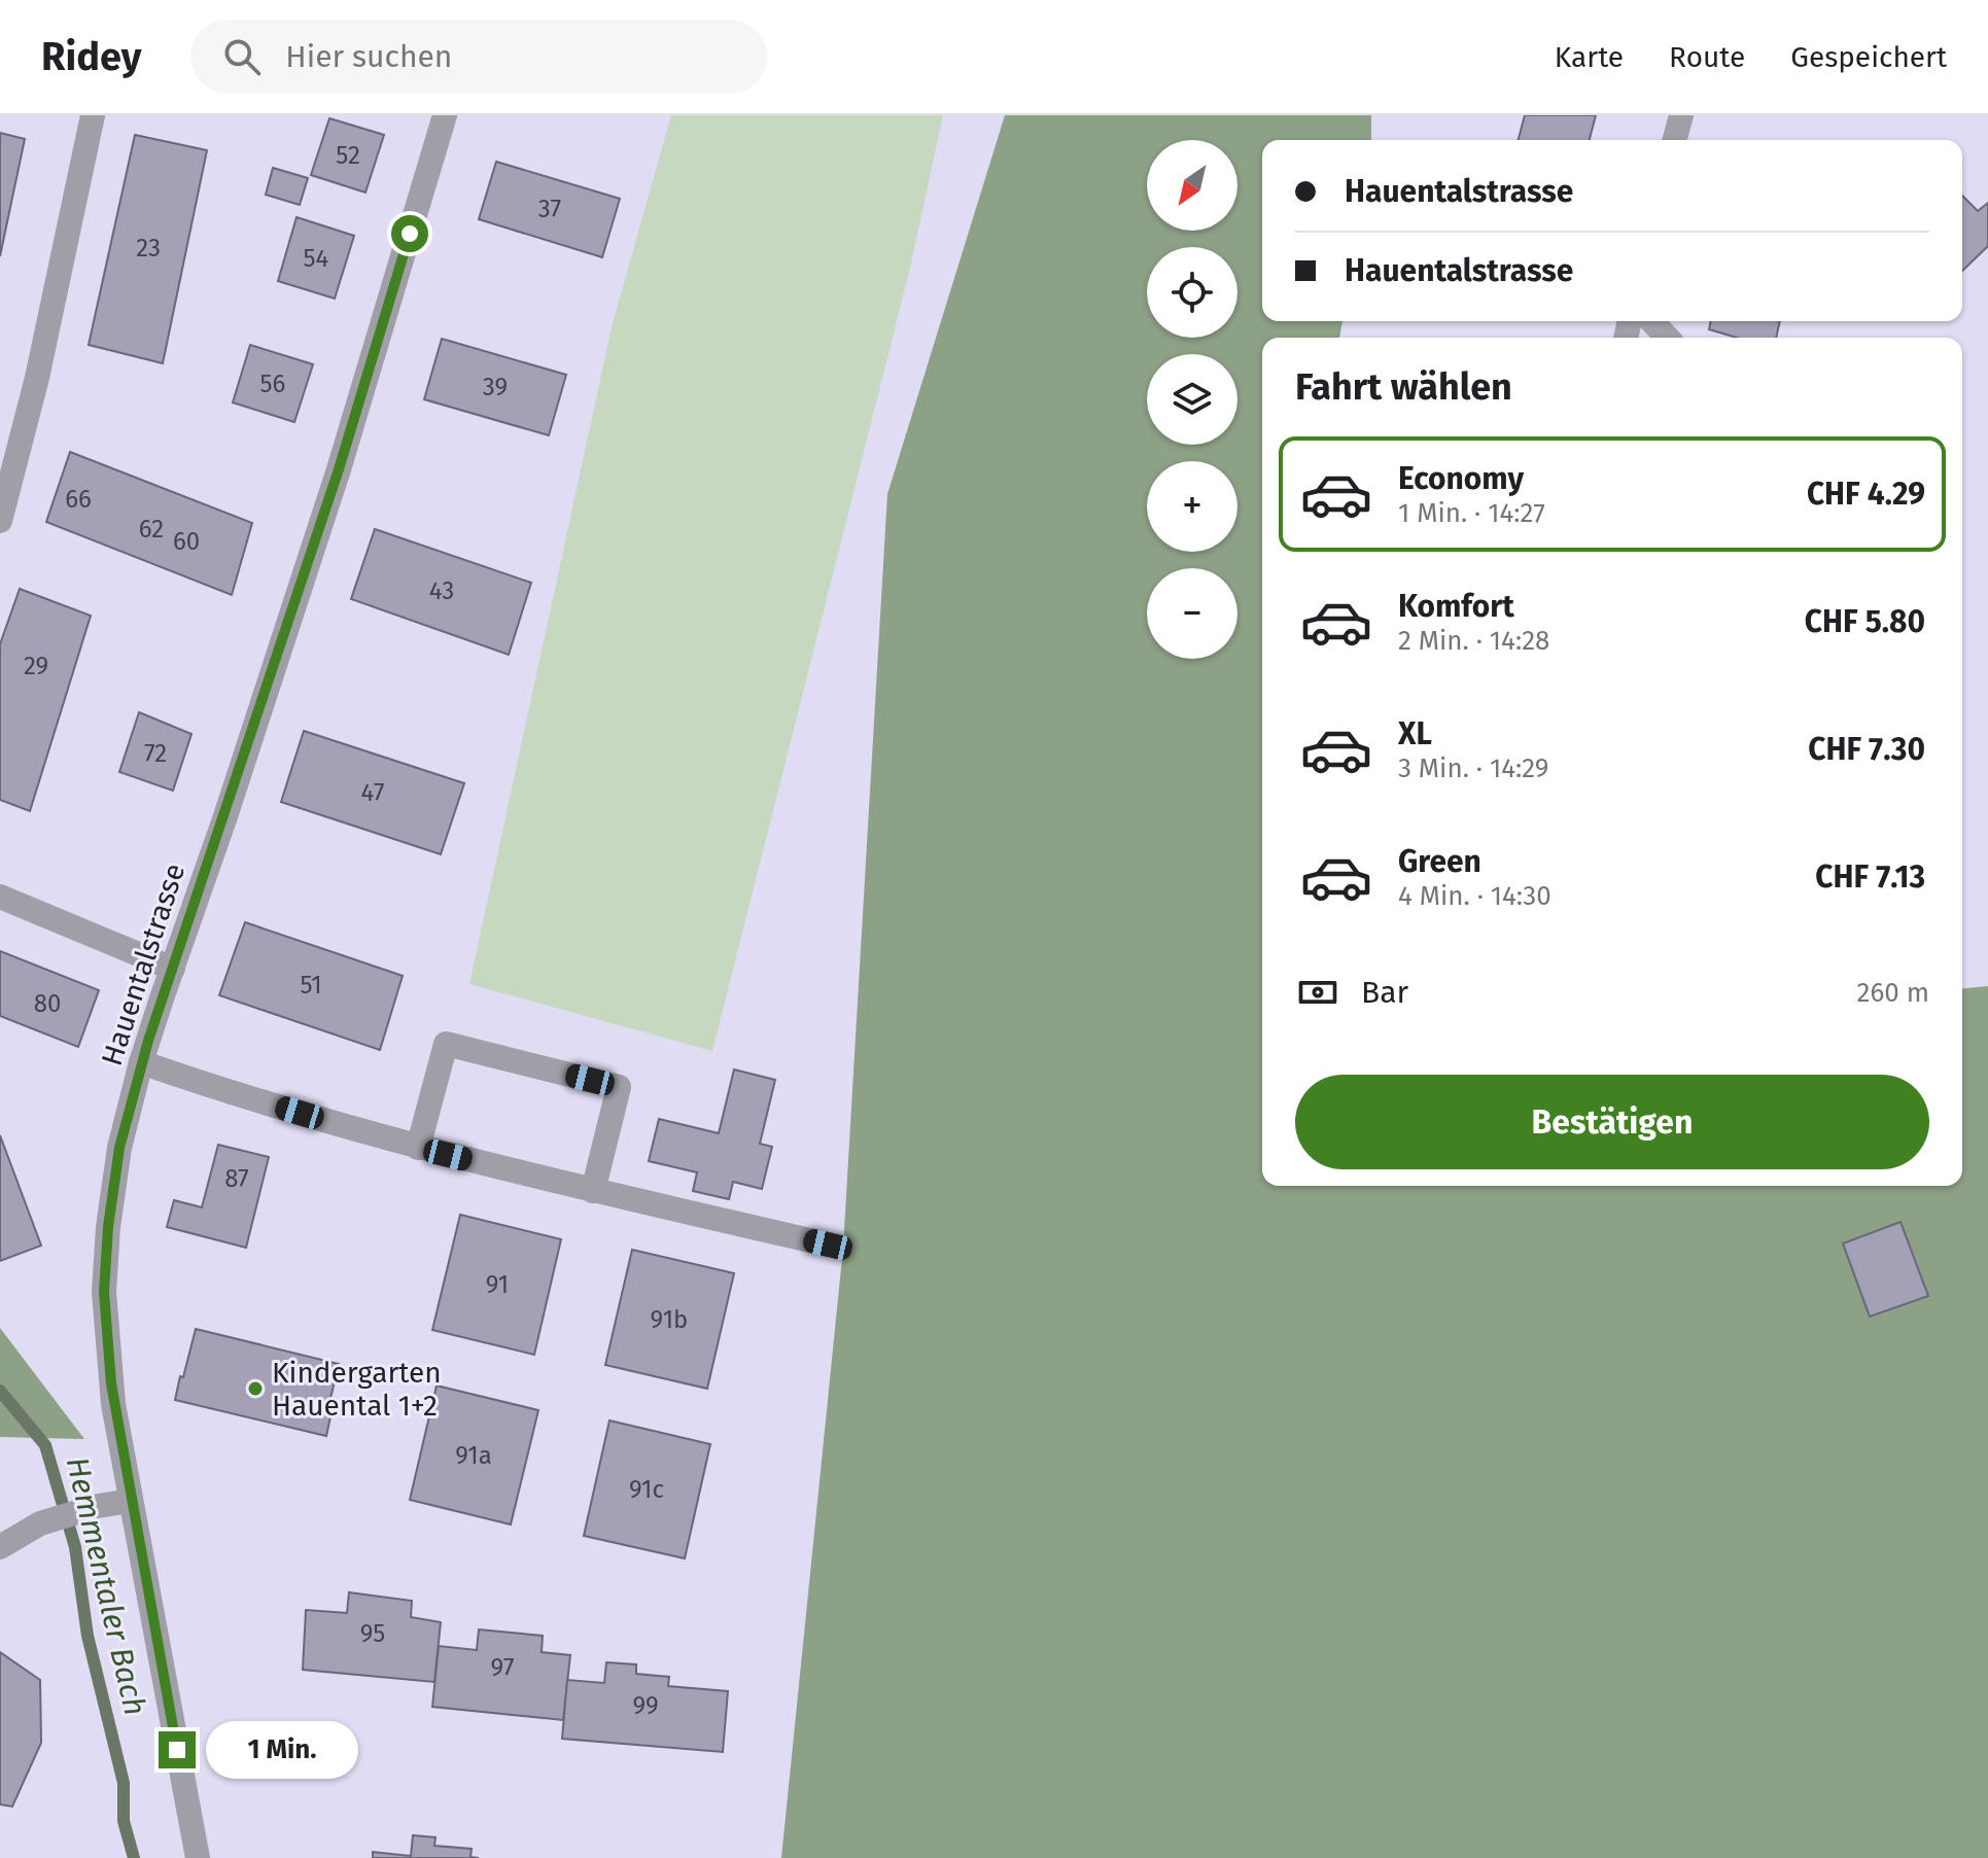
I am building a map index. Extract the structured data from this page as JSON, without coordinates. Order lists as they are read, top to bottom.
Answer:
{
  "streets": {
    "street": ["Hauentalstrasse"]
  },
  "water": ["Hemmentaler Bach"],
  "places": ["Kindergarten Hauental 1+2"],
  "house_numbers": [
    "52",
    "37",
    "23",
    "54",
    "56",
    "39",
    "66",
    "62",
    "60",
    "43",
    "29",
    "72",
    "47",
    "51",
    "80",
    "87",
    "91",
    "91b",
    "91a",
    "91c",
    "95",
    "97",
    "99"
  ],
  "north": "bottom left",
  "page": {
    "header": "Ridey",
    "search": "Hier suchen",
    "nav": ["Karte", "Route", "Gespeichert"],
    "map_buttons": ["+", "−"],
    "banner": ["Hauentalstrasse", "Hauentalstrasse"],
    "heading": "Fahrt wählen",
    "list": [
      {
        "name": "Economy",
        "note": "1 Min. · 14:27",
        "value": "CHF 4.29"
      },
      {
        "name": "Komfort",
        "note": "2 Min. · 14:28",
        "value": "CHF 5.80"
      },
      {
        "name": "XL",
        "note": "3 Min. · 14:29",
        "value": "CHF 7.30"
      },
      {
        "name": "Green",
        "note": "4 Min. · 14:30",
        "value": "CHF 7.13"
      }
    ],
    "pay": ["Bar", "260 m"],
    "buttons": "Bestätigen",
    "bubble": "1 Min."
  }
}
